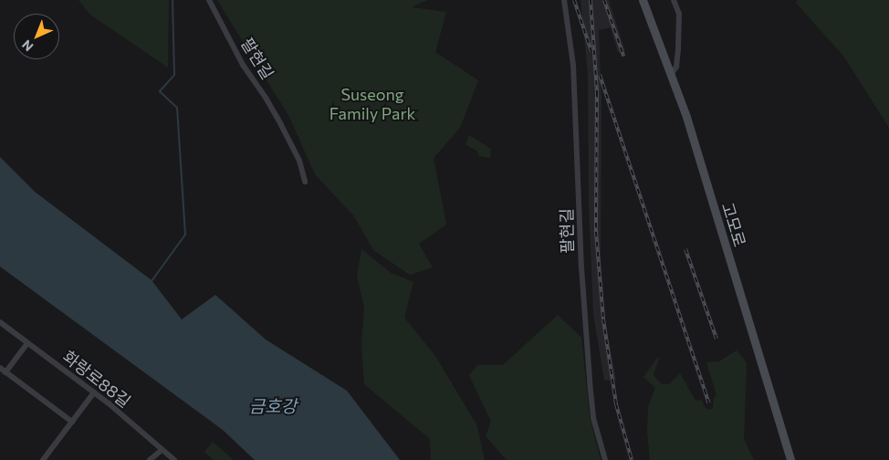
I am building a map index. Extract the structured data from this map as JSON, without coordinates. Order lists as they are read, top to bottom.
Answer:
{
  "streets": {
    "main road": ["고모로"],
    "street": ["팔현길", "화랑로88길"]
  },
  "water": ["금호강"],
  "parks": ["Suseong Family Park"],
  "north": "bottom left"
}
